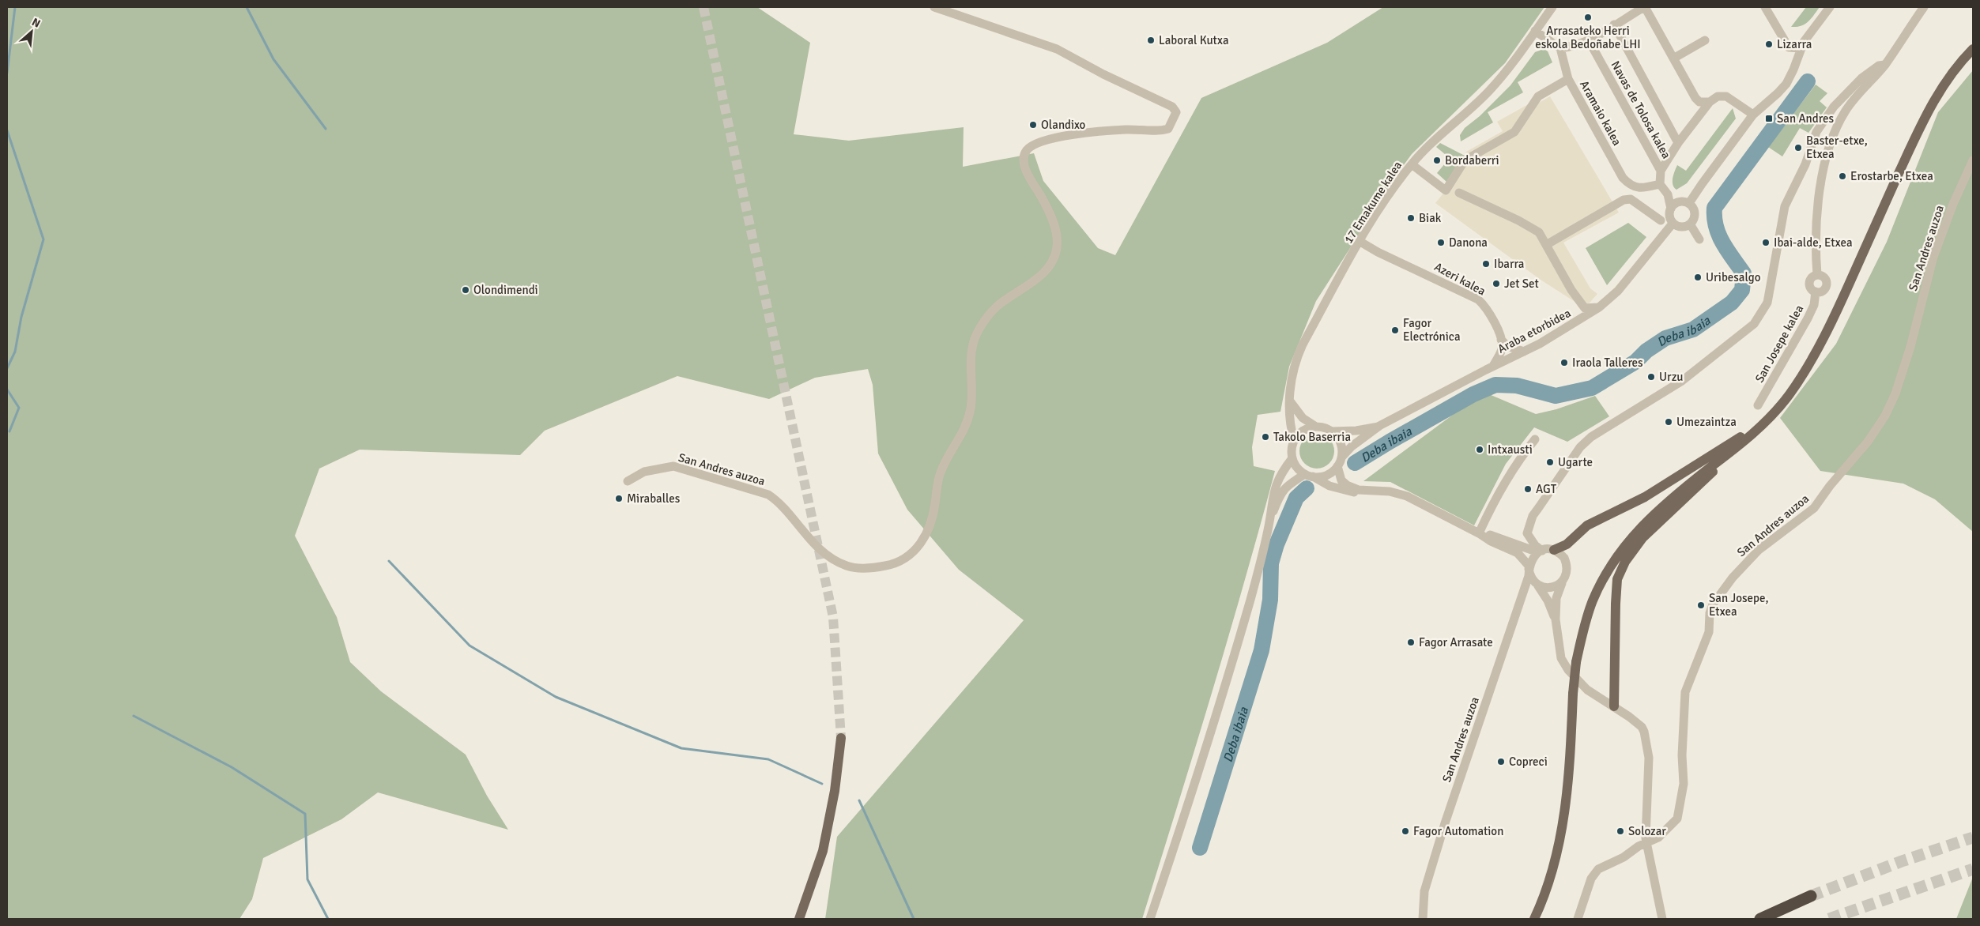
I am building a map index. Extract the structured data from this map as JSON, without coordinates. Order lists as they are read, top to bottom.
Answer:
{
  "streets": {
    "street": [
      "Navas de Tolosa kalea",
      "Aramaio kalea",
      "17 Emakume kalea",
      "San Andres auzoa",
      "Azeri kalea",
      "Araba etorbidea",
      "San Josepe kalea"
    ]
  },
  "crossings": [
    ["17 Emakume kalea", "Azeri kalea"],
    ["17 Emakume kalea", "Araba etorbidea"]
  ],
  "water": ["Deba ibaia"],
  "places": {
    "other": [
      "Arrasateko Herri eskola Bedoñabe LHI",
      "Laboral Kutxa",
      "Lizarra",
      "Olandixo",
      "Baster-etxe, Etxea",
      "Bordaberri",
      "Erostarbe, Etxea",
      "Biak",
      "Danona",
      "Ibai-alde, Etxea",
      "Ibarra",
      "Uribesalgo",
      "Jet Set",
      "Olondimendi",
      "Fagor Electrónica",
      "Iraola Talleres",
      "Urzu",
      "Umezaintza",
      "Takolo Baserria",
      "Intxausti",
      "Ugarte",
      "AGT",
      "Miraballes",
      "San Josepe, Etxea",
      "Fagor Arrasate",
      "Copreci",
      "Fagor Automation",
      "Solozar"
    ],
    "transit": ["San Andres"]
  },
  "north": "top right"
}
